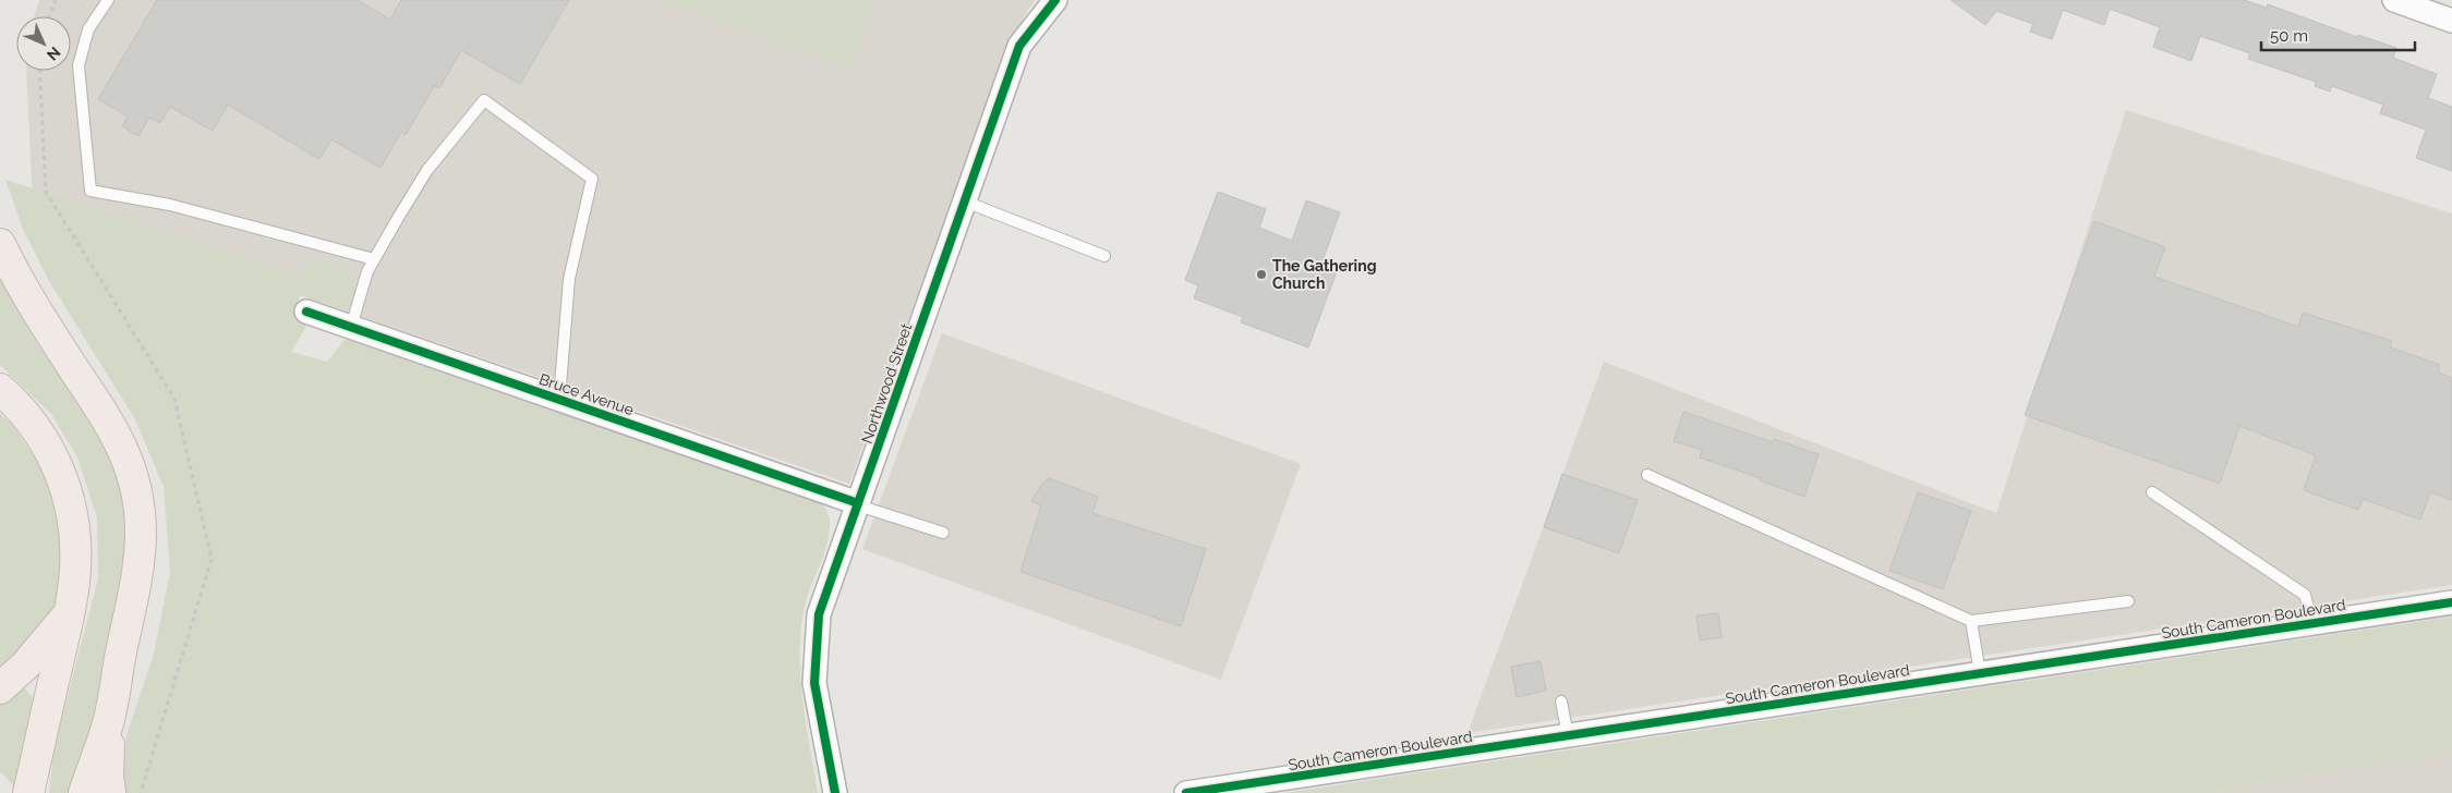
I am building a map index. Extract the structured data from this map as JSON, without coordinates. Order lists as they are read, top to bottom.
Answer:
{
  "streets": {
    "street": ["Northwood Street", "Bruce Avenue", "South Cameron Boulevard"]
  },
  "crossings": [
    ["Northwood Street", "Bruce Avenue"]
  ],
  "places": ["The Gathering Church"],
  "scale_bar": "50 m",
  "north": "bottom right"
}
